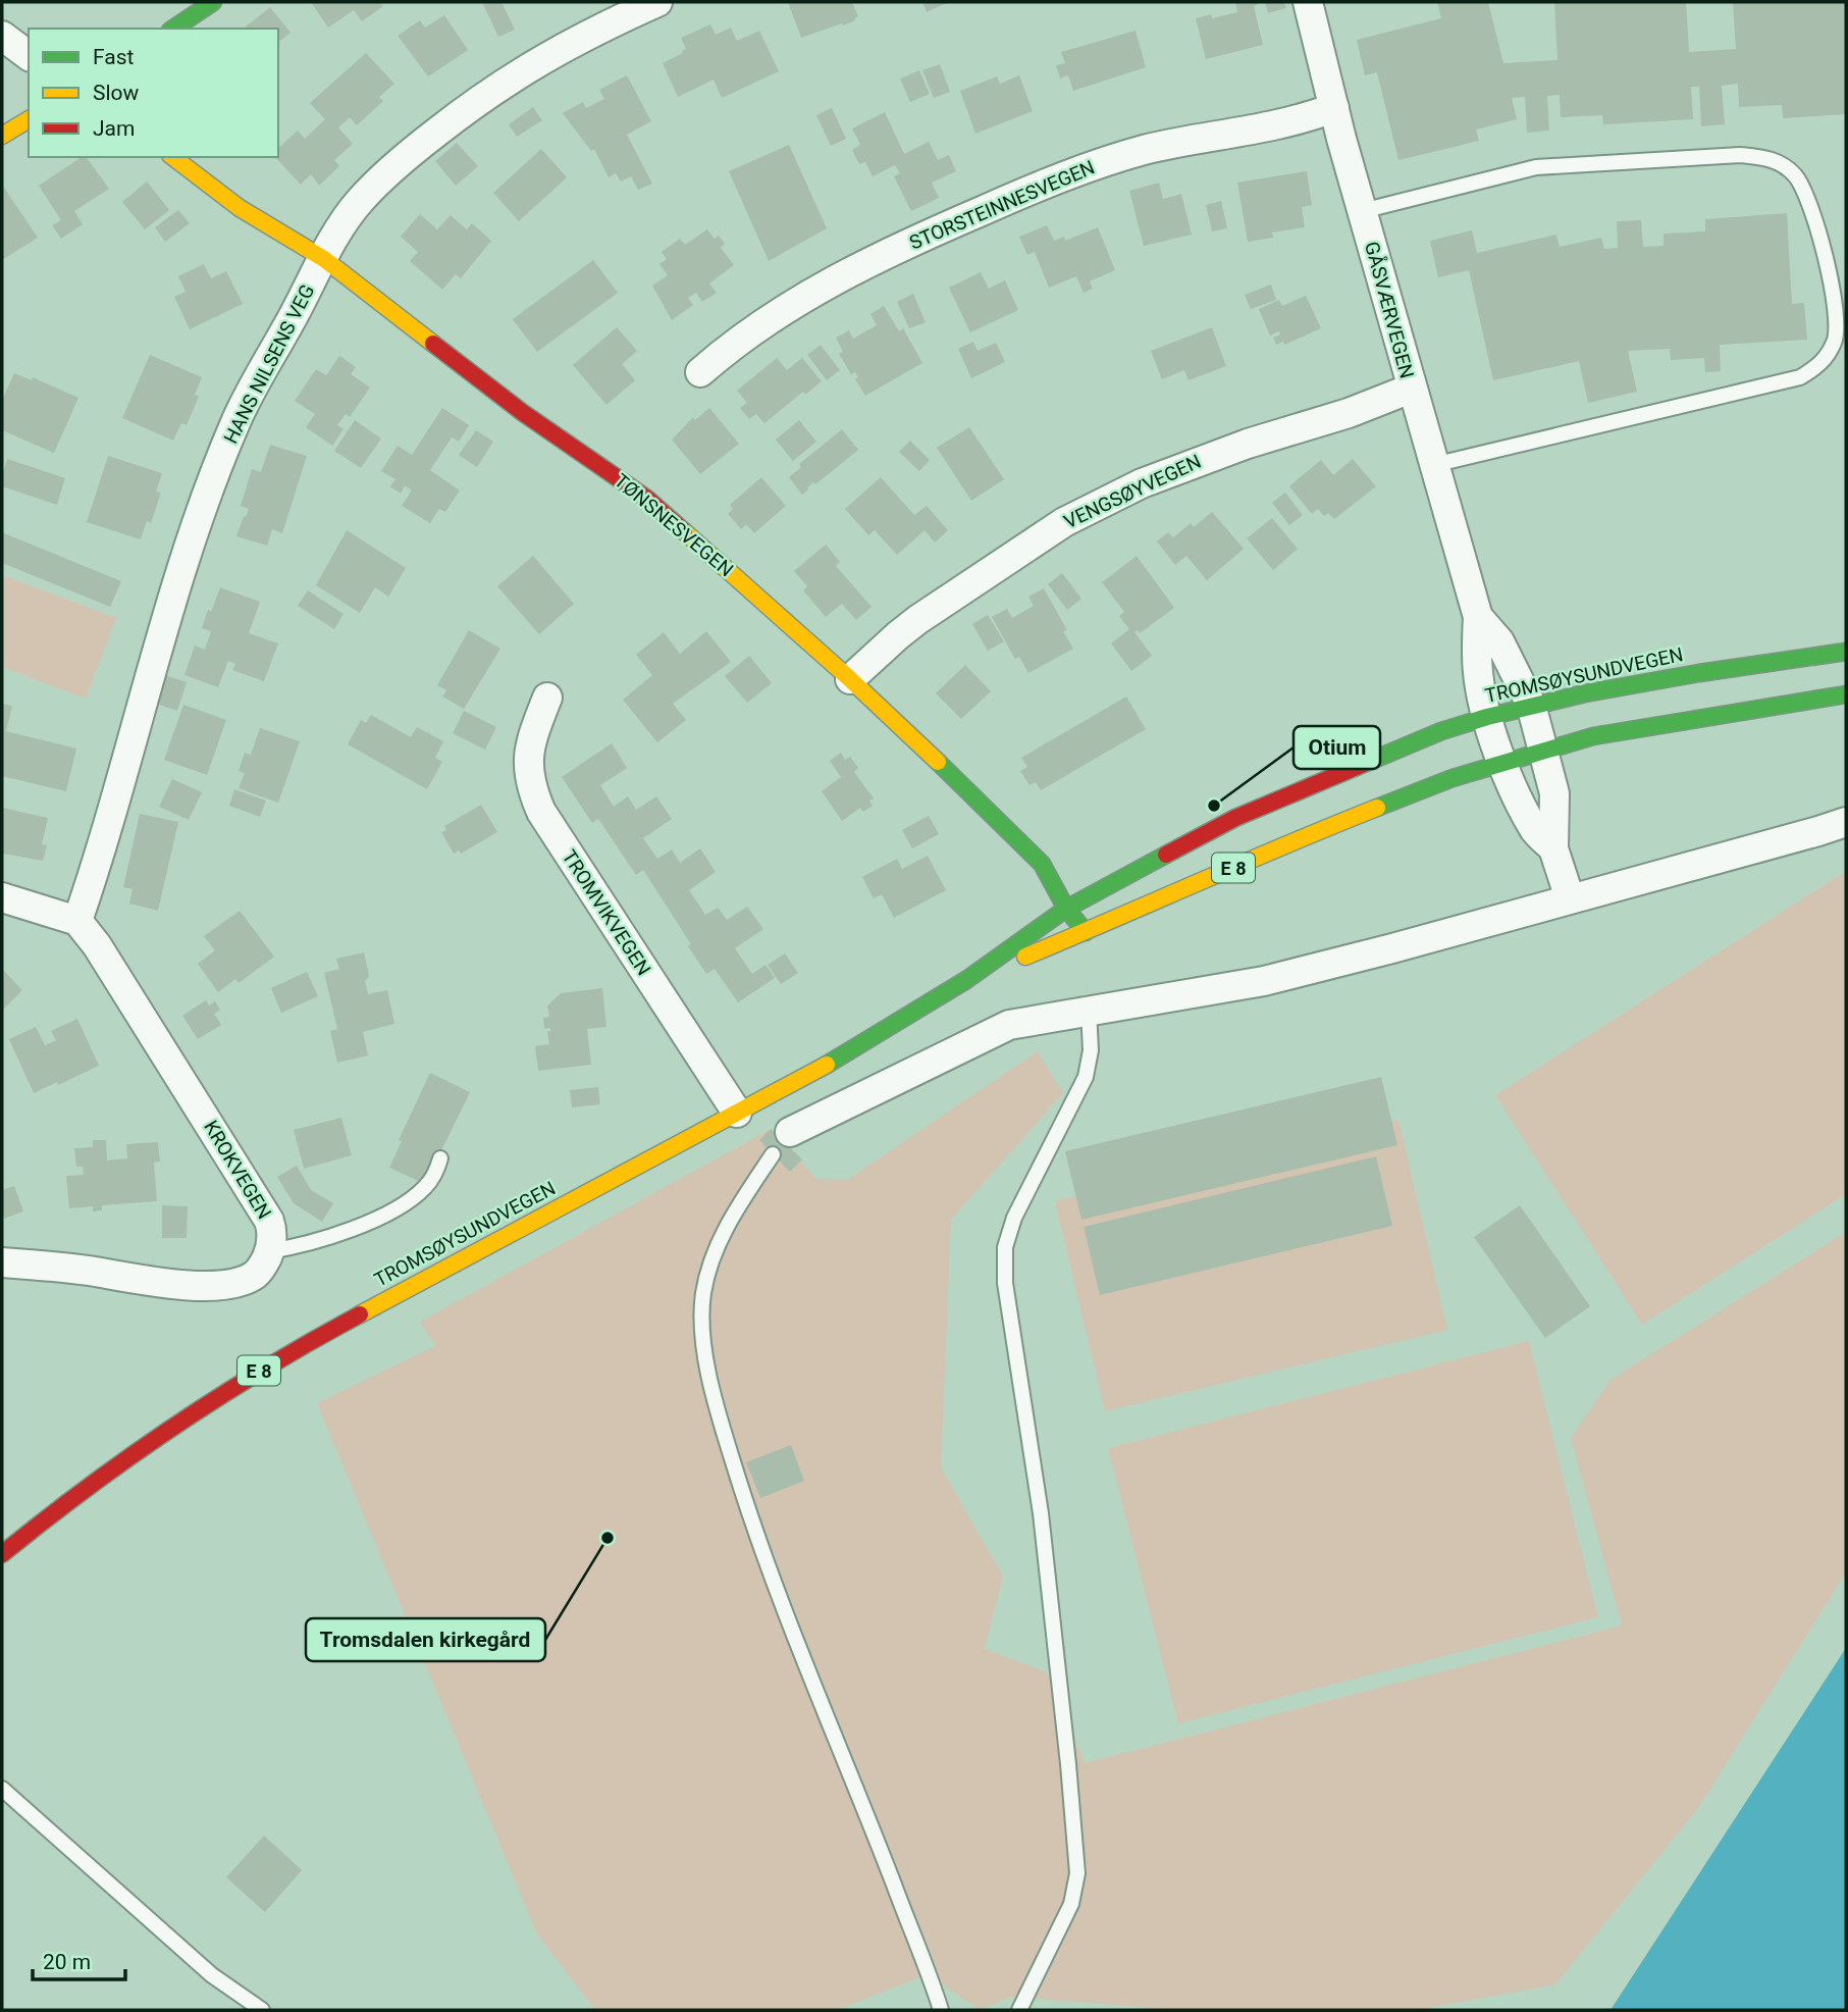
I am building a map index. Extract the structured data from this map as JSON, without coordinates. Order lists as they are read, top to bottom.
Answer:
{
  "streets": {
    "main road": ["TØNSNESVEGEN", "TROMSØYSUNDVEGEN", "E 8"],
    "street": [
      "STORSTEINNESVEGEN",
      "GÅSVÆRVEGEN",
      "HANS NILSENS VEG",
      "VENGSØYVEGEN",
      "TROMVIKVEGEN",
      "KROKVEGEN"
    ]
  },
  "crossings": [
    ["STORSTEINNESVEGEN", "GÅSVÆRVEGEN"],
    ["GÅSVÆRVEGEN", "VENGSØYVEGEN"],
    ["GÅSVÆRVEGEN", "TROMSØYSUNDVEGEN"],
    ["HANS NILSENS VEG", "TØNSNESVEGEN"],
    ["HANS NILSENS VEG", "KROKVEGEN"],
    ["VENGSØYVEGEN", "TØNSNESVEGEN"],
    ["TØNSNESVEGEN", "TROMSØYSUNDVEGEN"],
    ["TROMSØYSUNDVEGEN", "TROMVIKVEGEN"]
  ],
  "places": ["Otium", "Tromsdalen kirkegård"],
  "legend": ["Fast", "Slow", "Jam"],
  "scale_bar": "20 m"
}
